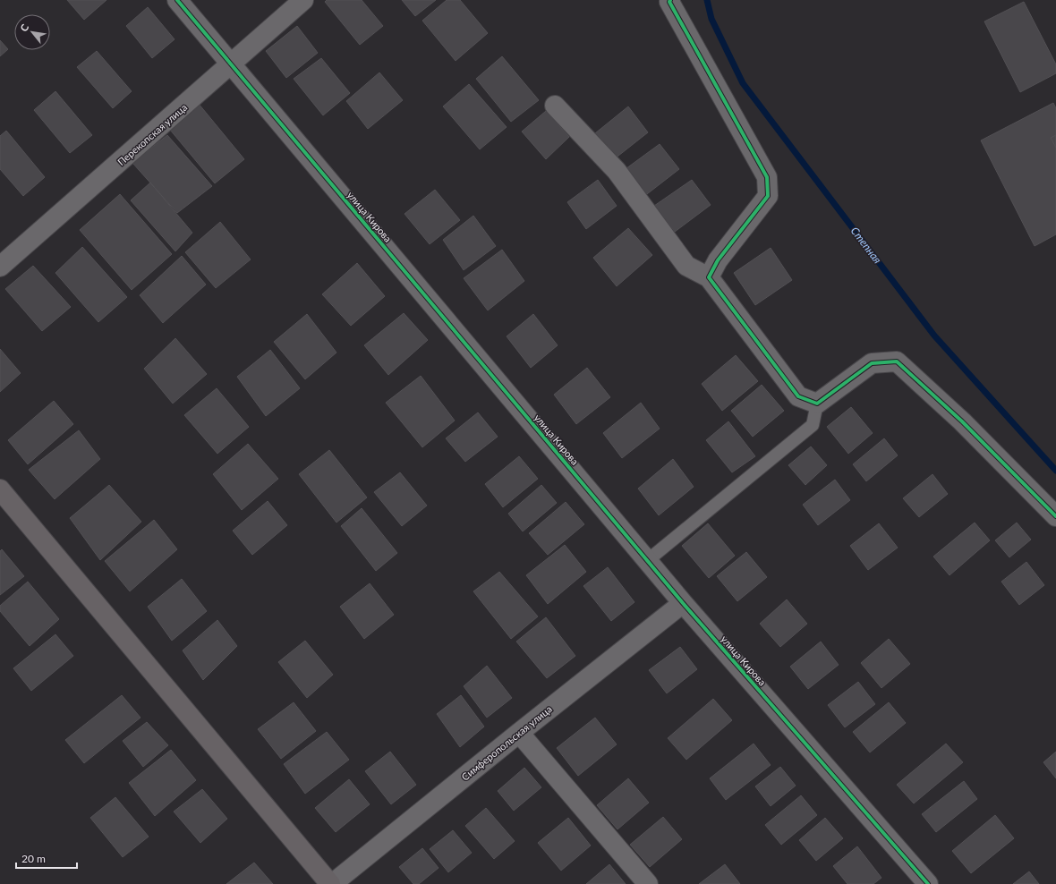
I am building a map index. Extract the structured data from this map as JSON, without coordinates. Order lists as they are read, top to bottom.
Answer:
{
  "streets": {
    "street": ["Перекопская улица", "улица Кирова", "Симферопольская улица"]
  },
  "crossings": [
    ["Перекопская улица", "улица Кирова"],
    ["улица Кирова", "Симферопольская улица"]
  ],
  "water": ["Степная"],
  "scale_bar": "20 m",
  "north": "top left"
}
